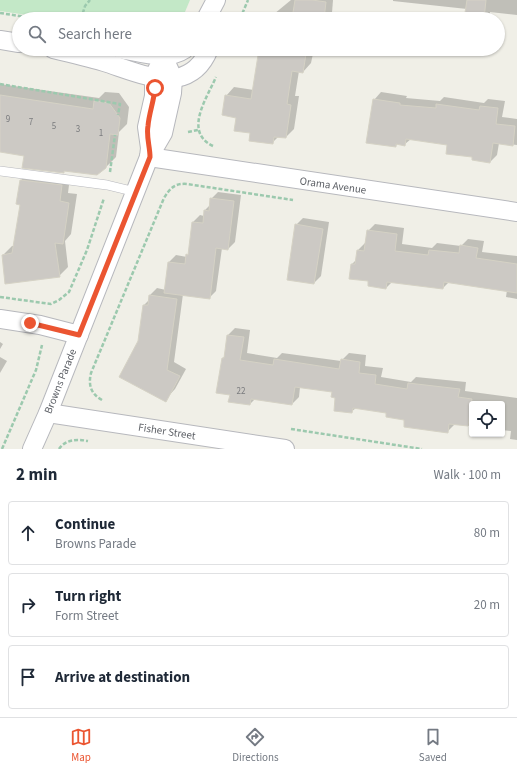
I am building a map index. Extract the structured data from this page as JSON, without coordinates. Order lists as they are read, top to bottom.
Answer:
{
  "streets": {
    "street": ["Orama Avenue", "Browns Parade", "Fisher Street"]
  },
  "crossings": [
    ["Orama Avenue", "Browns Parade"],
    ["Browns Parade", "Fisher Street"]
  ],
  "house_numbers": [
    "9",
    "7",
    "5",
    "3",
    "1",
    "22"
  ],
  "page": {
    "search": "Search here",
    "heading": ["2 min", "Walk · 100 m"],
    "list": [
      ["Continue", "Browns Parade", "80 m"],
      ["Turn right", "Form Street", "20 m"],
      "Arrive at destination"
    ],
    "nav": ["Map", "Directions", "Saved"]
  }
}
